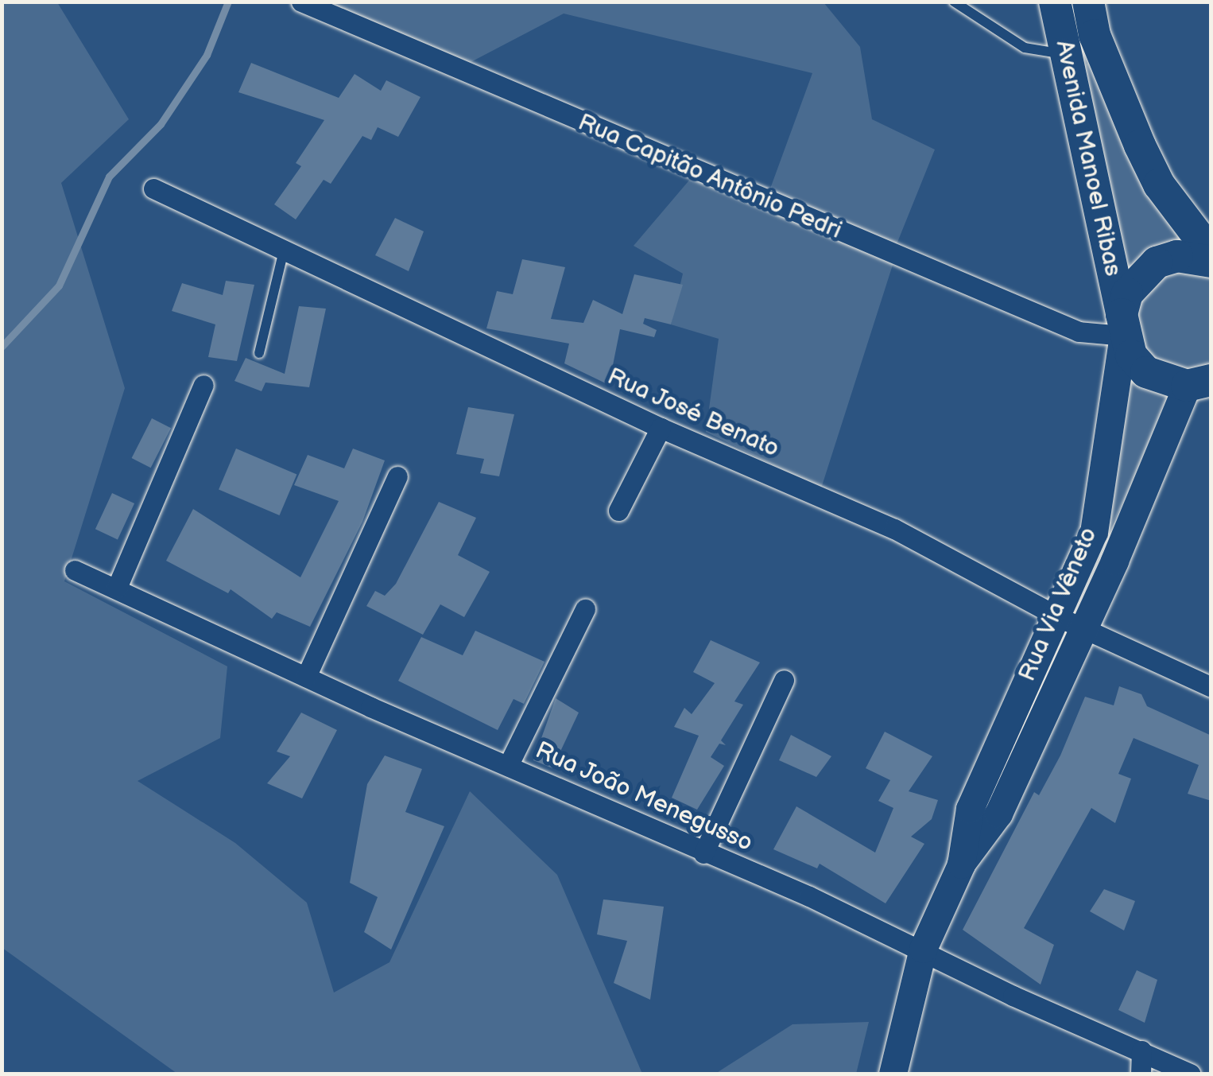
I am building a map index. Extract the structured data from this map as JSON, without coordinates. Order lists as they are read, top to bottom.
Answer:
{
  "streets": {
    "main road": ["Avenida Manoel Ribas", "Rua Via Vêneto"],
    "street": ["Rua Capitão Antônio Pedri", "Rua José Benato", "Rua João Menegusso"]
  },
  "crossings": [
    ["Avenida Manoel Ribas", "Rua Capitão Antônio Pedri"],
    ["Avenida Manoel Ribas", "Rua Via Vêneto"],
    ["Rua Capitão Antônio Pedri", "Rua Via Vêneto"],
    ["Rua José Benato", "Rua Via Vêneto"],
    ["Rua Via Vêneto", "Rua João Menegusso"]
  ]
}
